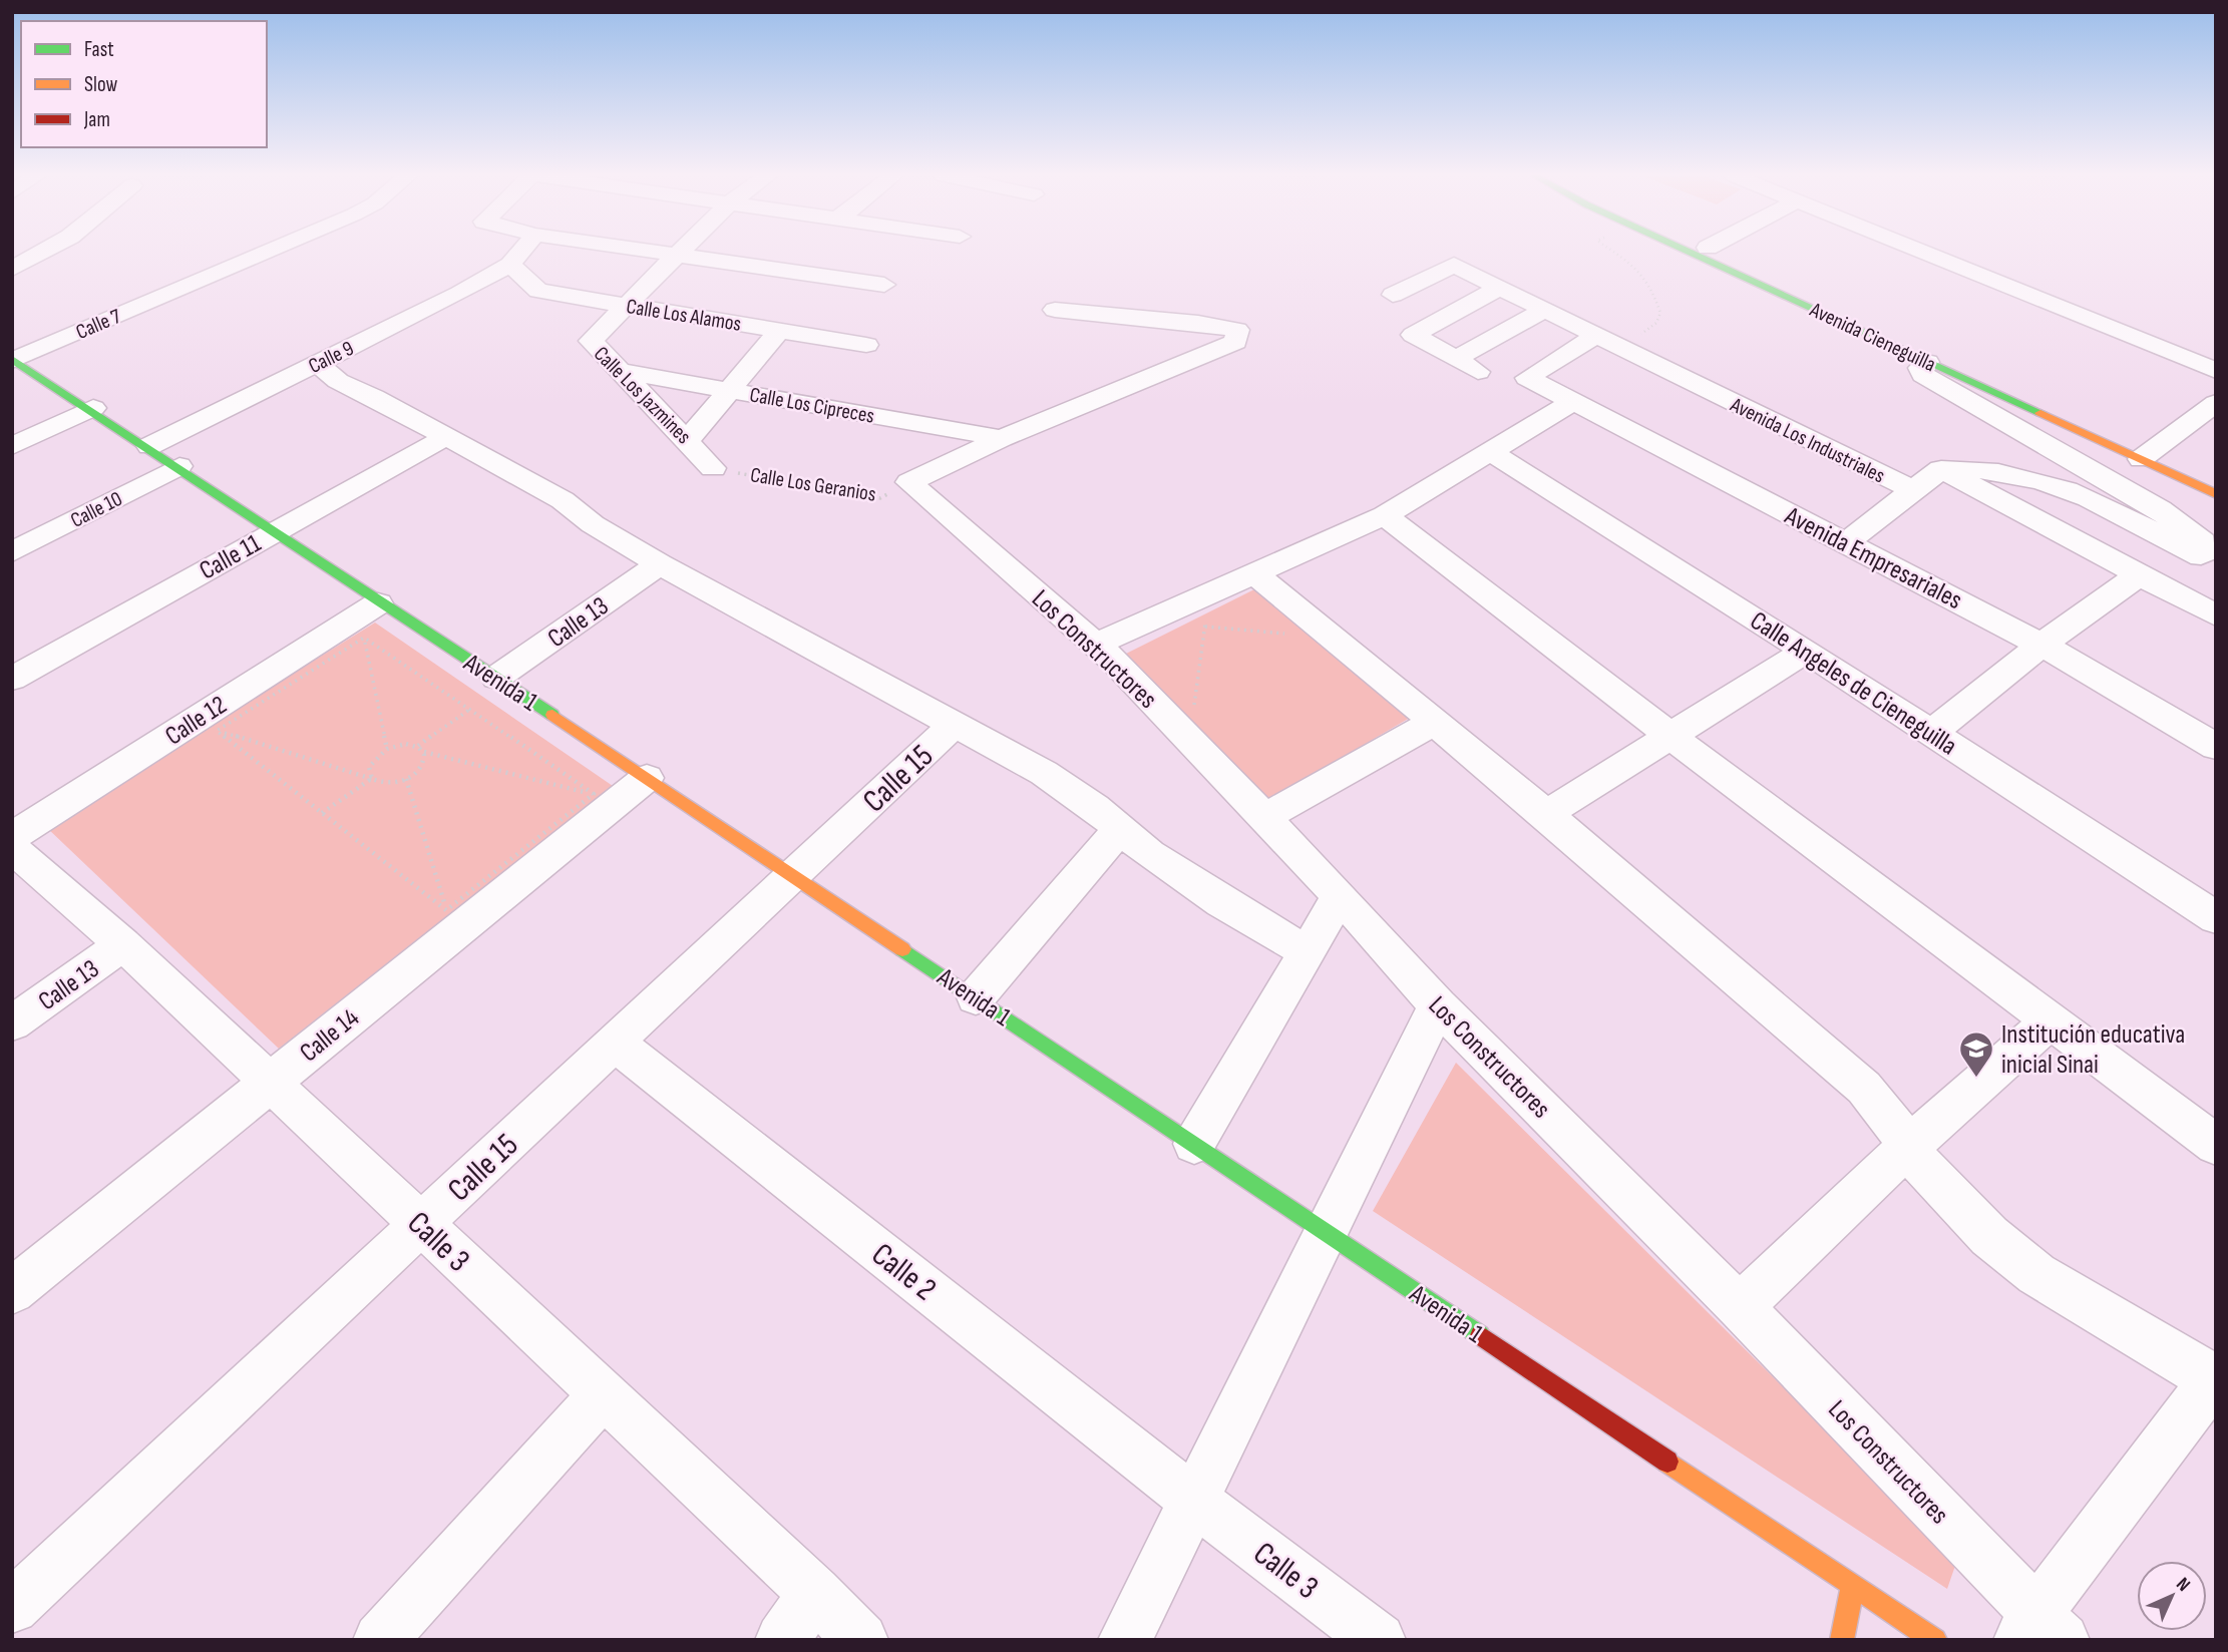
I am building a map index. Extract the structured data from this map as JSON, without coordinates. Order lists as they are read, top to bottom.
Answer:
{
  "streets": {
    "street": [
      "Calle Los Alamos",
      "Calle 7",
      "Avenida Cieneguilla",
      "Calle 9",
      "Calle Los Jazmines",
      "Calle Los Cipreces",
      "Avenida Los Industriales",
      "Calle 10",
      "Calle 11",
      "Avenida Empresariales",
      "Calle 13",
      "Los Constructores",
      "Avenida 1",
      "Calle Angeles de Cieneguilla",
      "Calle 12",
      "Calle 15",
      "Calle 14",
      "Calle 3",
      "Calle 2"
    ],
    "path": ["Calle Los Geranios"]
  },
  "crossings": [
    ["Calle Los Alamos", "Calle 9"],
    ["Calle Los Alamos", "Calle Los Jazmines"],
    ["Calle 7", "Avenida 1"],
    ["Calle 9", "Avenida 1"],
    ["Calle Los Jazmines", "Calle Los Cipreces"],
    ["Calle Los Jazmines", "Calle Los Geranios"],
    ["Avenida Los Industriales", "Avenida Empresariales"],
    ["Calle Los Geranios", "Los Constructores"],
    ["Calle 10", "Avenida 1"],
    ["Calle 11", "Avenida 1"],
    ["Calle 13", "Avenida 1"],
    ["Calle 13", "Calle 3"],
    ["Avenida 1", "Calle 12"],
    ["Avenida 1", "Calle 15"],
    ["Avenida 1", "Calle 14"],
    ["Calle 15", "Calle 3"],
    ["Calle 15", "Calle 2"],
    ["Calle 14", "Calle 3"],
    ["Calle 3", "Calle 2"]
  ],
  "places": {
    "school or university": ["Institución educativa inicial Sinai"]
  },
  "legend": ["Fast", "Slow", "Jam"],
  "north": "top right"
}
